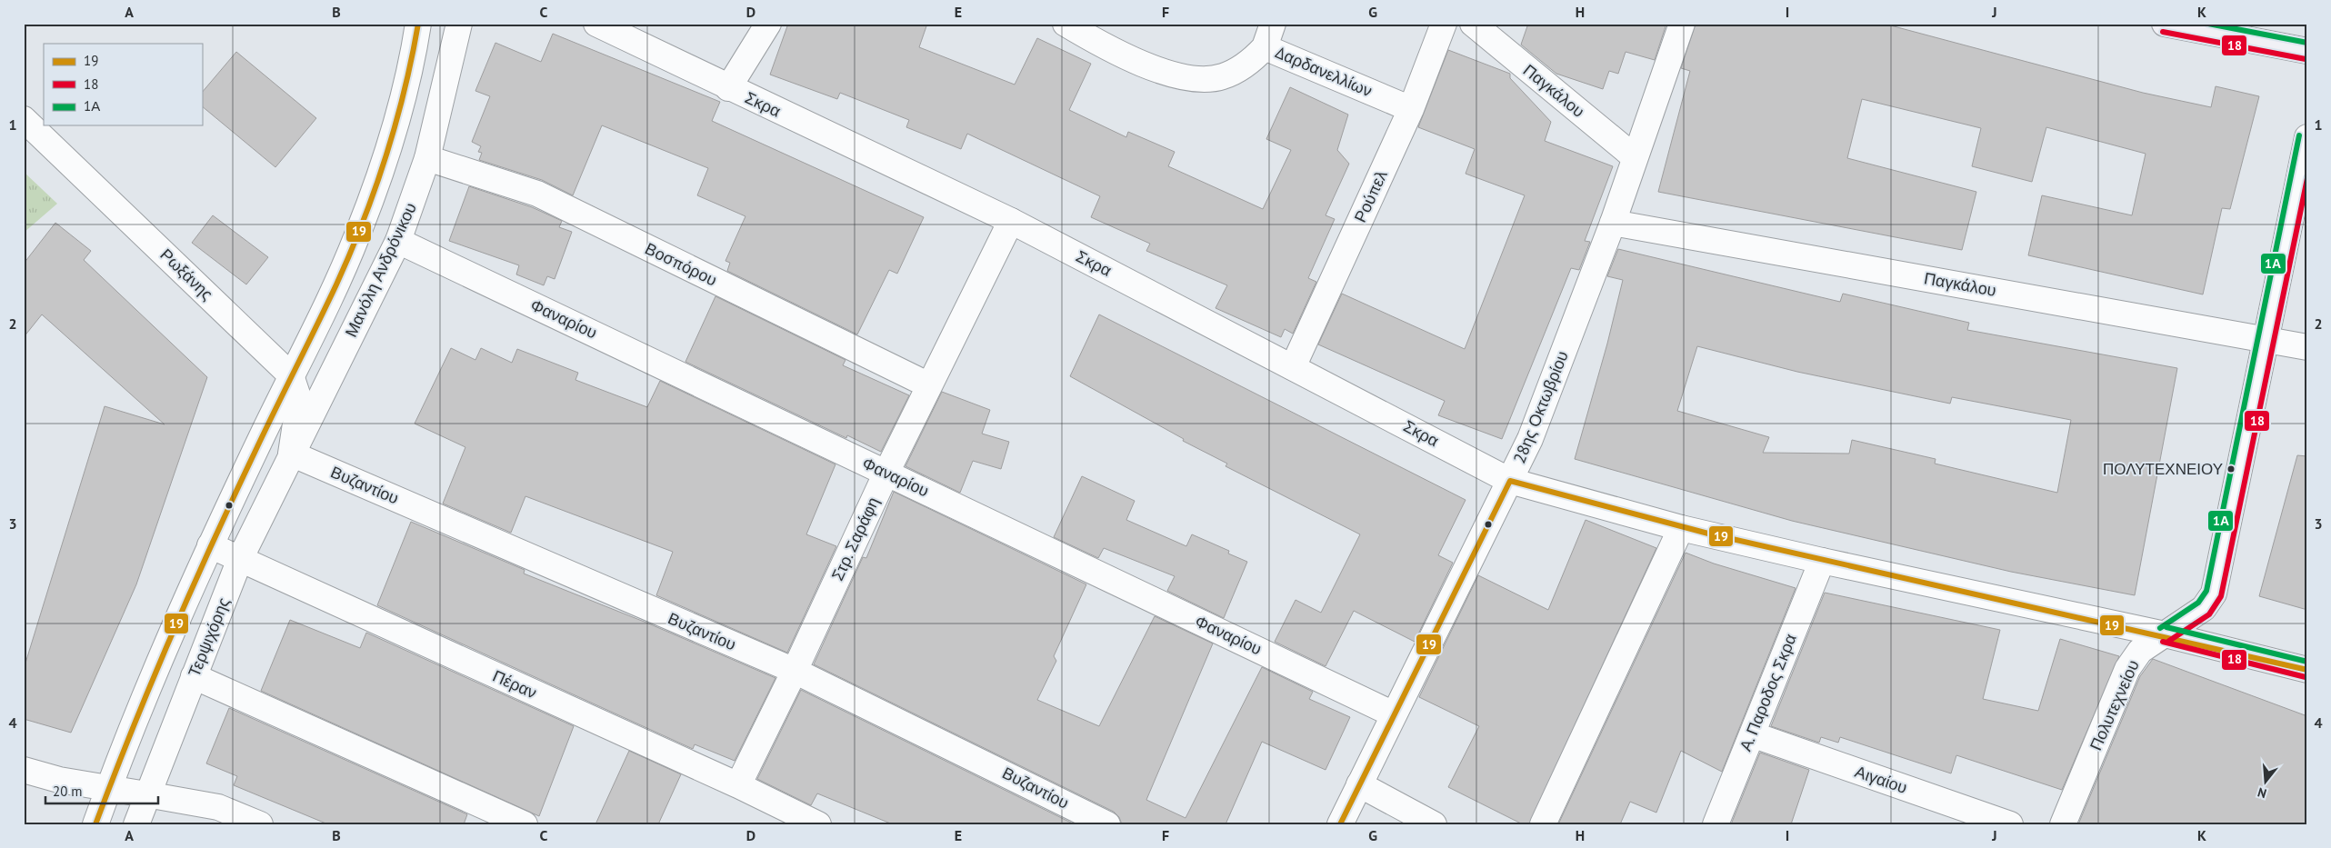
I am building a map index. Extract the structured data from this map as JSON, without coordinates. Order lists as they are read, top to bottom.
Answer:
{
  "streets": {
    "street": [
      "Δαρδανελλίων",
      "Παγκάλου",
      "Σκρα",
      "Ρούπελ",
      "Βοσπόρου",
      "Μανόλη Ανδρόνικου",
      "Ρωξάνης",
      "Φαναρίου",
      "28ης Οκτωβρίου",
      "Βυζαντίου",
      "Στρ. Σαράφη",
      "Τερψιχόρης",
      "Πέραν",
      "Α. Παροδος Σκρα",
      "Πολυτεχνείου",
      "Αιγαίου"
    ]
  },
  "crossings": [
    ["Δαρδανελλίων", "Ρούπελ"],
    ["Παγκάλου", "28ης Οκτωβρίου"],
    ["Παγκάλου", "Πολυτεχνείου"],
    ["Σκρα", "Ρούπελ"],
    ["Σκρα", "28ης Οκτωβρίου"],
    ["Σκρα", "Στρ. Σαράφη"],
    ["Σκρα", "Α. Παροδος Σκρα"],
    ["Σκρα", "Πολυτεχνείου"],
    ["Βοσπόρου", "Μανόλη Ανδρόνικου"],
    ["Βοσπόρου", "Στρ. Σαράφη"],
    ["Μανόλη Ανδρόνικου", "Ρωξάνης"],
    ["Μανόλη Ανδρόνικου", "Φαναρίου"],
    ["Μανόλη Ανδρόνικου", "Βυζαντίου"],
    ["Μανόλη Ανδρόνικου", "Τερψιχόρης"],
    ["Ρωξάνης", "Βυζαντίου"],
    ["Ρωξάνης", "Τερψιχόρης"],
    ["Φαναρίου", "28ης Οκτωβρίου"],
    ["Φαναρίου", "Στρ. Σαράφη"],
    ["Βυζαντίου", "Στρ. Σαράφη"],
    ["Βυζαντίου", "Τερψιχόρης"],
    ["Στρ. Σαράφη", "Πέραν"],
    ["Τερψιχόρης", "Πέραν"],
    ["Α. Παροδος Σκρα", "Αιγαίου"]
  ],
  "places": ["ΠΟΛΥΤΕΧΝΕΙΟΥ"],
  "lines": ["transit line 19", "transit line 1Α", "transit line 18"],
  "legend": ["19", "18", "1Α"],
  "scale_bar": "20 m",
  "north": "bottom",
  "grid": {
    "columns": [
      "A",
      "B",
      "C",
      "D",
      "E",
      "F",
      "G",
      "H",
      "I",
      "J",
      "K"
    ],
    "rows": [
      "1",
      "2",
      "3",
      "4"
    ]
  }
}
